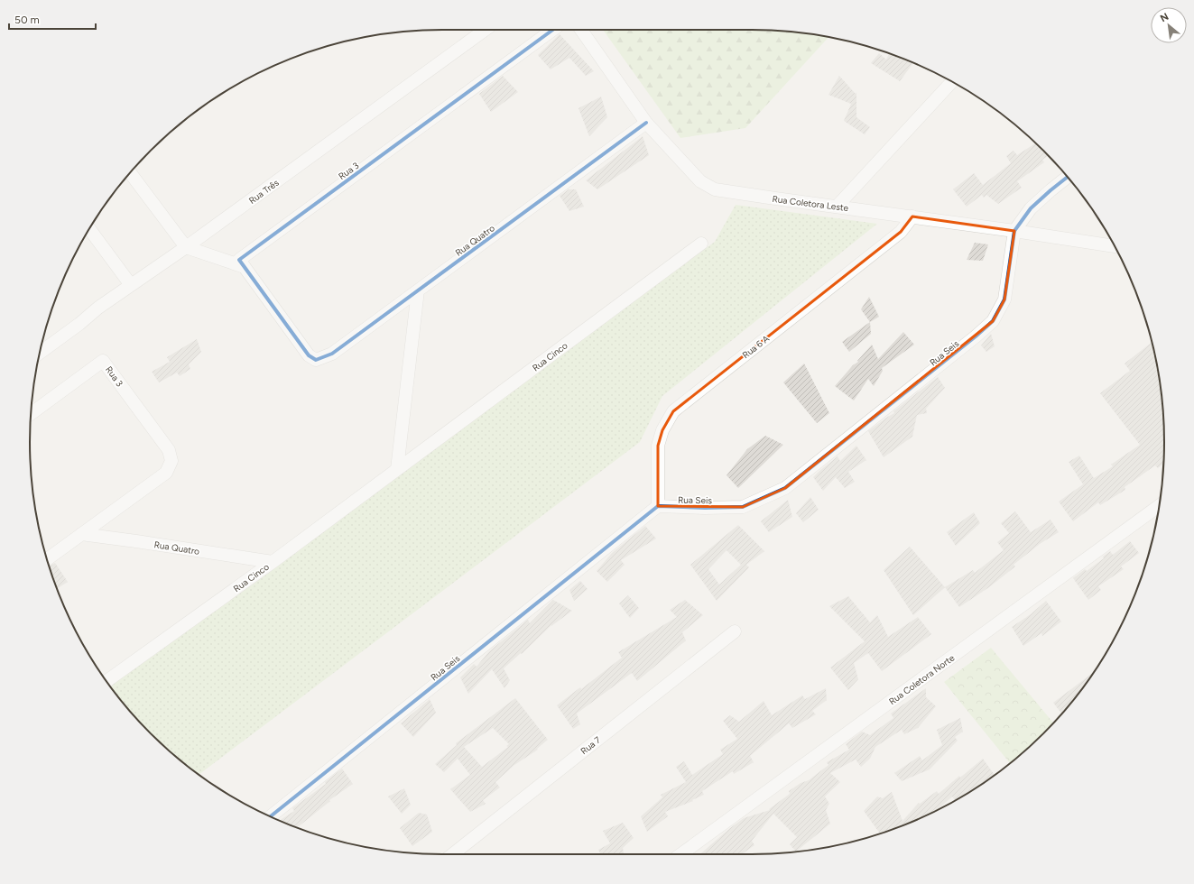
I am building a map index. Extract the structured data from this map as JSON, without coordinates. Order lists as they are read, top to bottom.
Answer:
{
  "streets": {
    "street": [
      "Rua 3",
      "Rua Três",
      "Rua Coletora Leste",
      "Rua Quatro",
      "Rua 6 A",
      "Rua Seis",
      "Rua Cinco",
      "Rua Coletora Norte",
      "Rua 7"
    ]
  },
  "crossings": [
    ["Rua 3", "Rua Quatro"],
    ["Rua Coletora Leste", "Rua Quatro"],
    ["Rua Coletora Leste", "Rua 6 A"],
    ["Rua Coletora Leste", "Rua Seis"],
    ["Rua Quatro", "Rua Cinco"],
    ["Rua 6 A", "Rua Seis"]
  ],
  "scale_bar": "50 m",
  "north": "top left"
}
